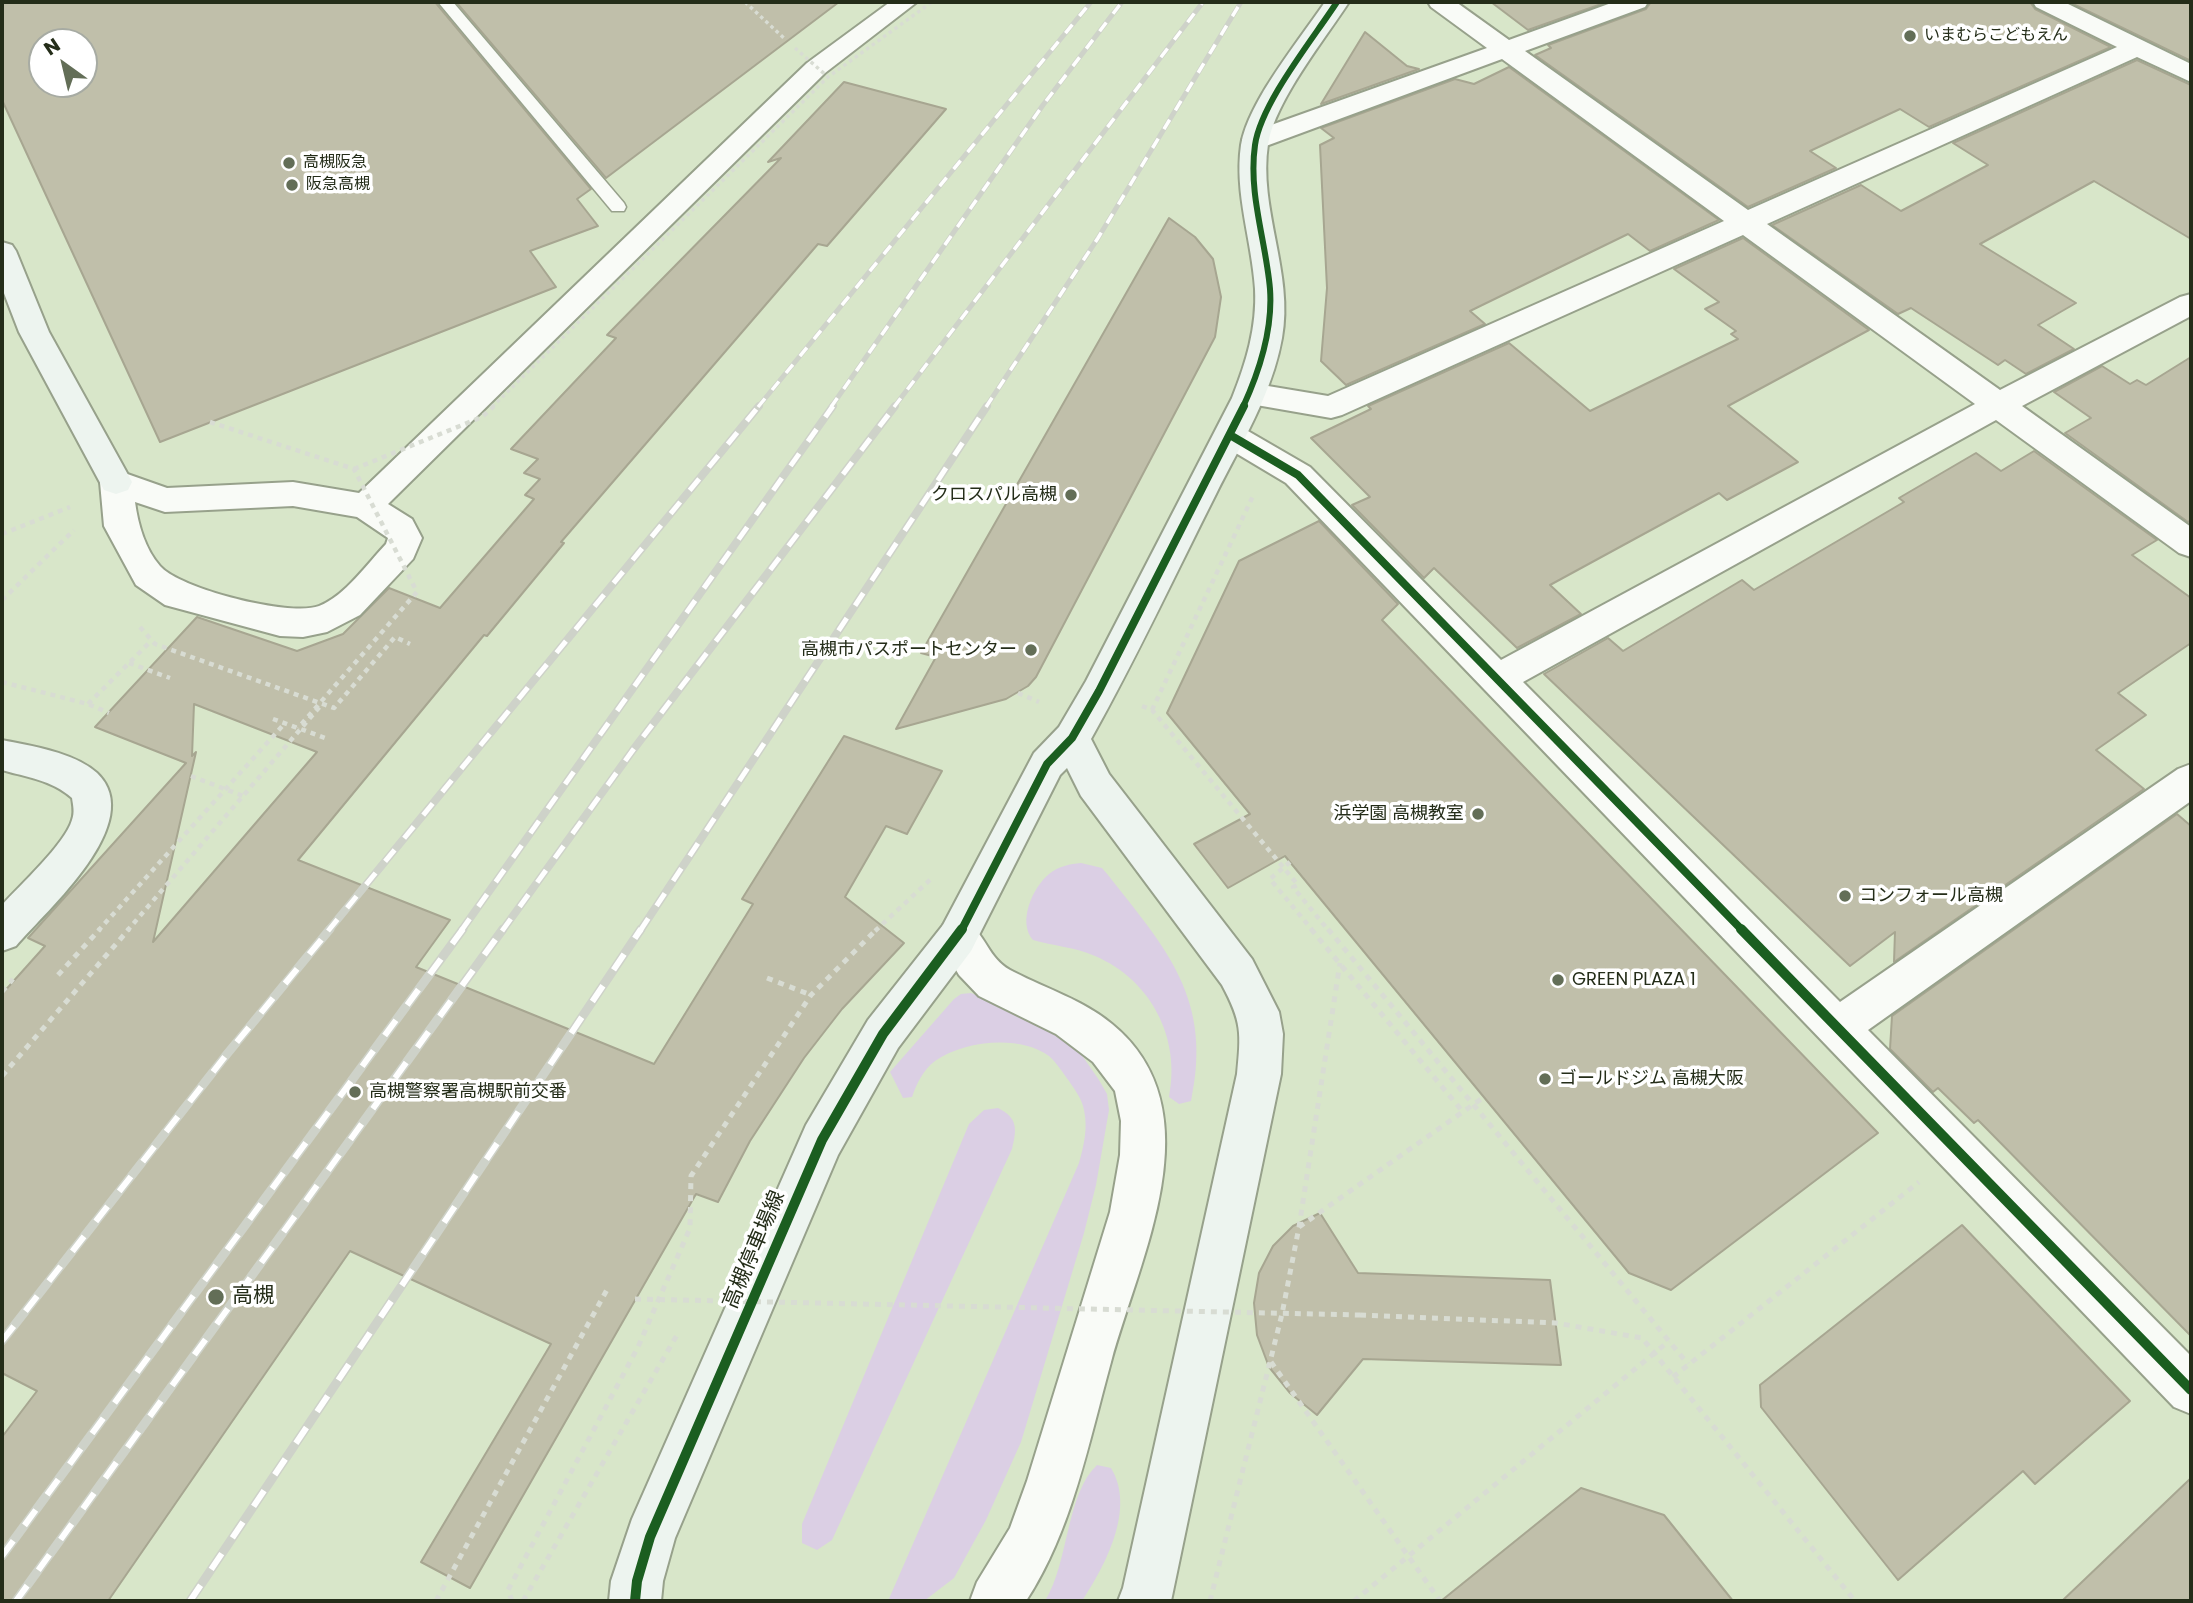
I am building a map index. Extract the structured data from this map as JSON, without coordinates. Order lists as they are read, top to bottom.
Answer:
{
  "streets": {
    "street": ["高槻停車場線"]
  },
  "places": [
    "いまむらこどもえん",
    "高槻阪急",
    "阪急高槻",
    "クロスパル高槻",
    "高槻市パスポートセンター",
    "浜学園 高槻教室",
    "コンフォール高槻",
    "GREEN PLAZA 1",
    "ゴールドジム 高槻大阪",
    "高槻警察署高槻駅前交番",
    "高槻"
  ],
  "north": "top left"
}
